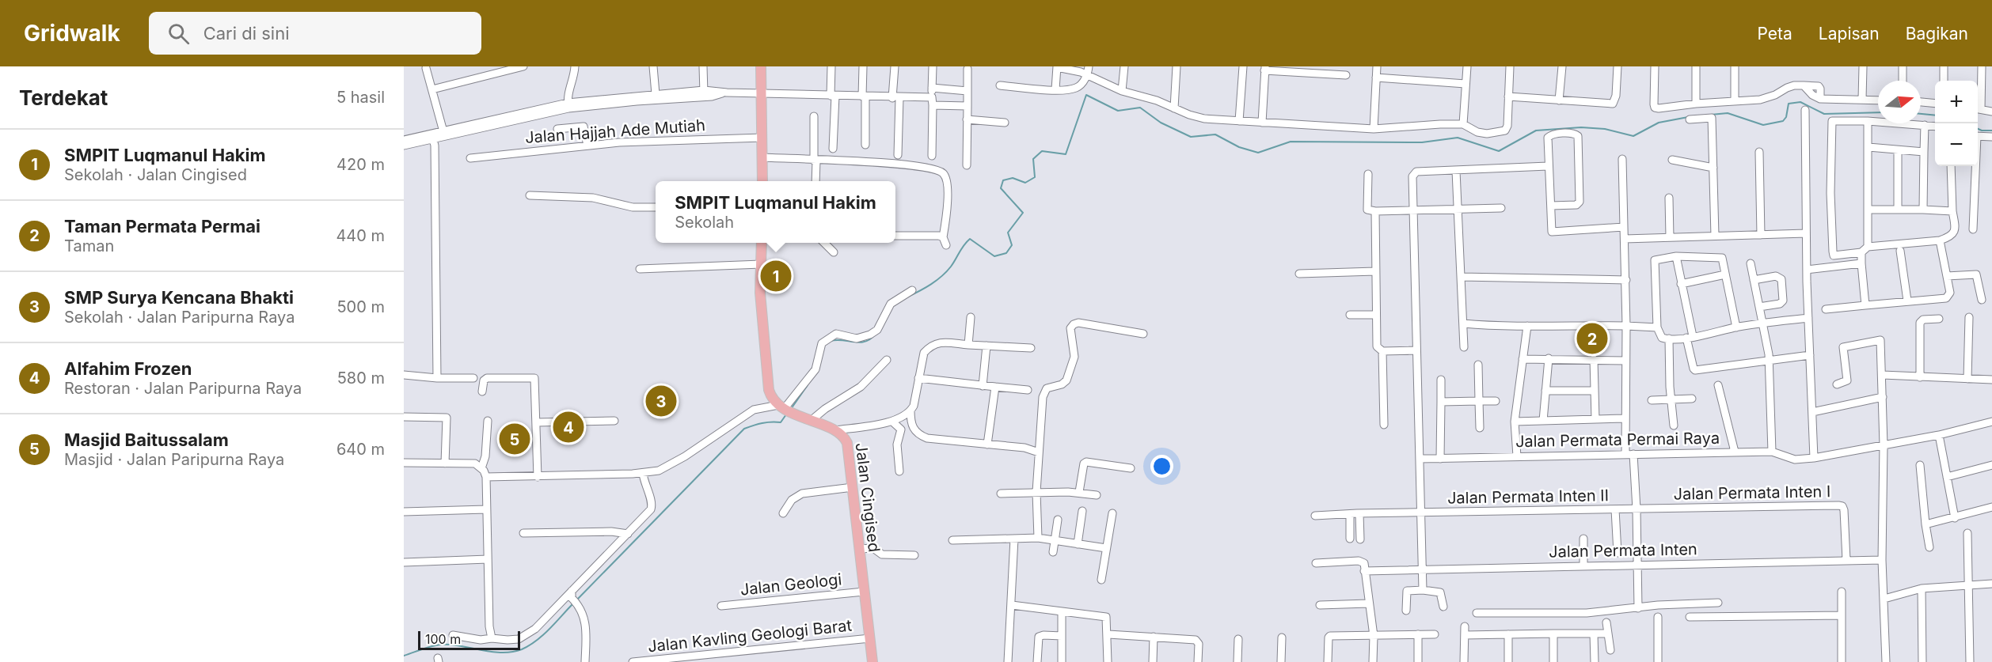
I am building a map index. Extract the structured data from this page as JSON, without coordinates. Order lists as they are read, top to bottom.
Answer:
{
  "streets": {
    "main road": ["Jalan Cingised"],
    "street": [
      "Jalan Hajjah Ade Mutiah",
      "Jalan Permata Permai Raya",
      "Jalan Permata Inten I",
      "Jalan Permata Inten II",
      "Jalan Permata Inten",
      "Jalan Geologi",
      "Jalan Kavling Geologi Barat"
    ]
  },
  "crossings": [
    ["Jalan Permata Inten I", "Jalan Permata Inten II"],
    ["Jalan Permata Inten I", "Jalan Permata Inten"],
    ["Jalan Cingised", "Jalan Geologi"],
    ["Jalan Cingised", "Jalan Kavling Geologi Barat"]
  ],
  "scale_bar": "100 m",
  "north": "right",
  "page": {
    "header": "Gridwalk",
    "search": "Cari di sini",
    "nav": ["Peta", "Lapisan", "Bagikan"],
    "heading": ["Terdekat", "5 hasil"],
    "map_buttons": ["+", "−"],
    "list": [
      {
        "mark": "1",
        "name": "SMPIT Luqmanul Hakim",
        "note": "Sekolah · Jalan Cingised",
        "value": "420 m"
      },
      {
        "mark": "2",
        "name": "Taman Permata Permai",
        "note": "Taman",
        "value": "440 m"
      },
      {
        "mark": "3",
        "name": "SMP Surya Kencana Bhakti",
        "note": "Sekolah · Jalan Paripurna Raya",
        "value": "500 m"
      },
      {
        "mark": "4",
        "name": "Alfahim Frozen",
        "note": "Restoran · Jalan Paripurna Raya",
        "value": "580 m"
      },
      {
        "mark": "5",
        "name": "Masjid Baitussalam",
        "note": "Masjid · Jalan Paripurna Raya",
        "value": "640 m"
      }
    ],
    "popup": ["SMPIT Luqmanul Hakim", "Sekolah"],
    "pins": [
      "1",
      "2",
      "3",
      "4",
      "5"
    ],
    "scale": "100 m"
  }
}
